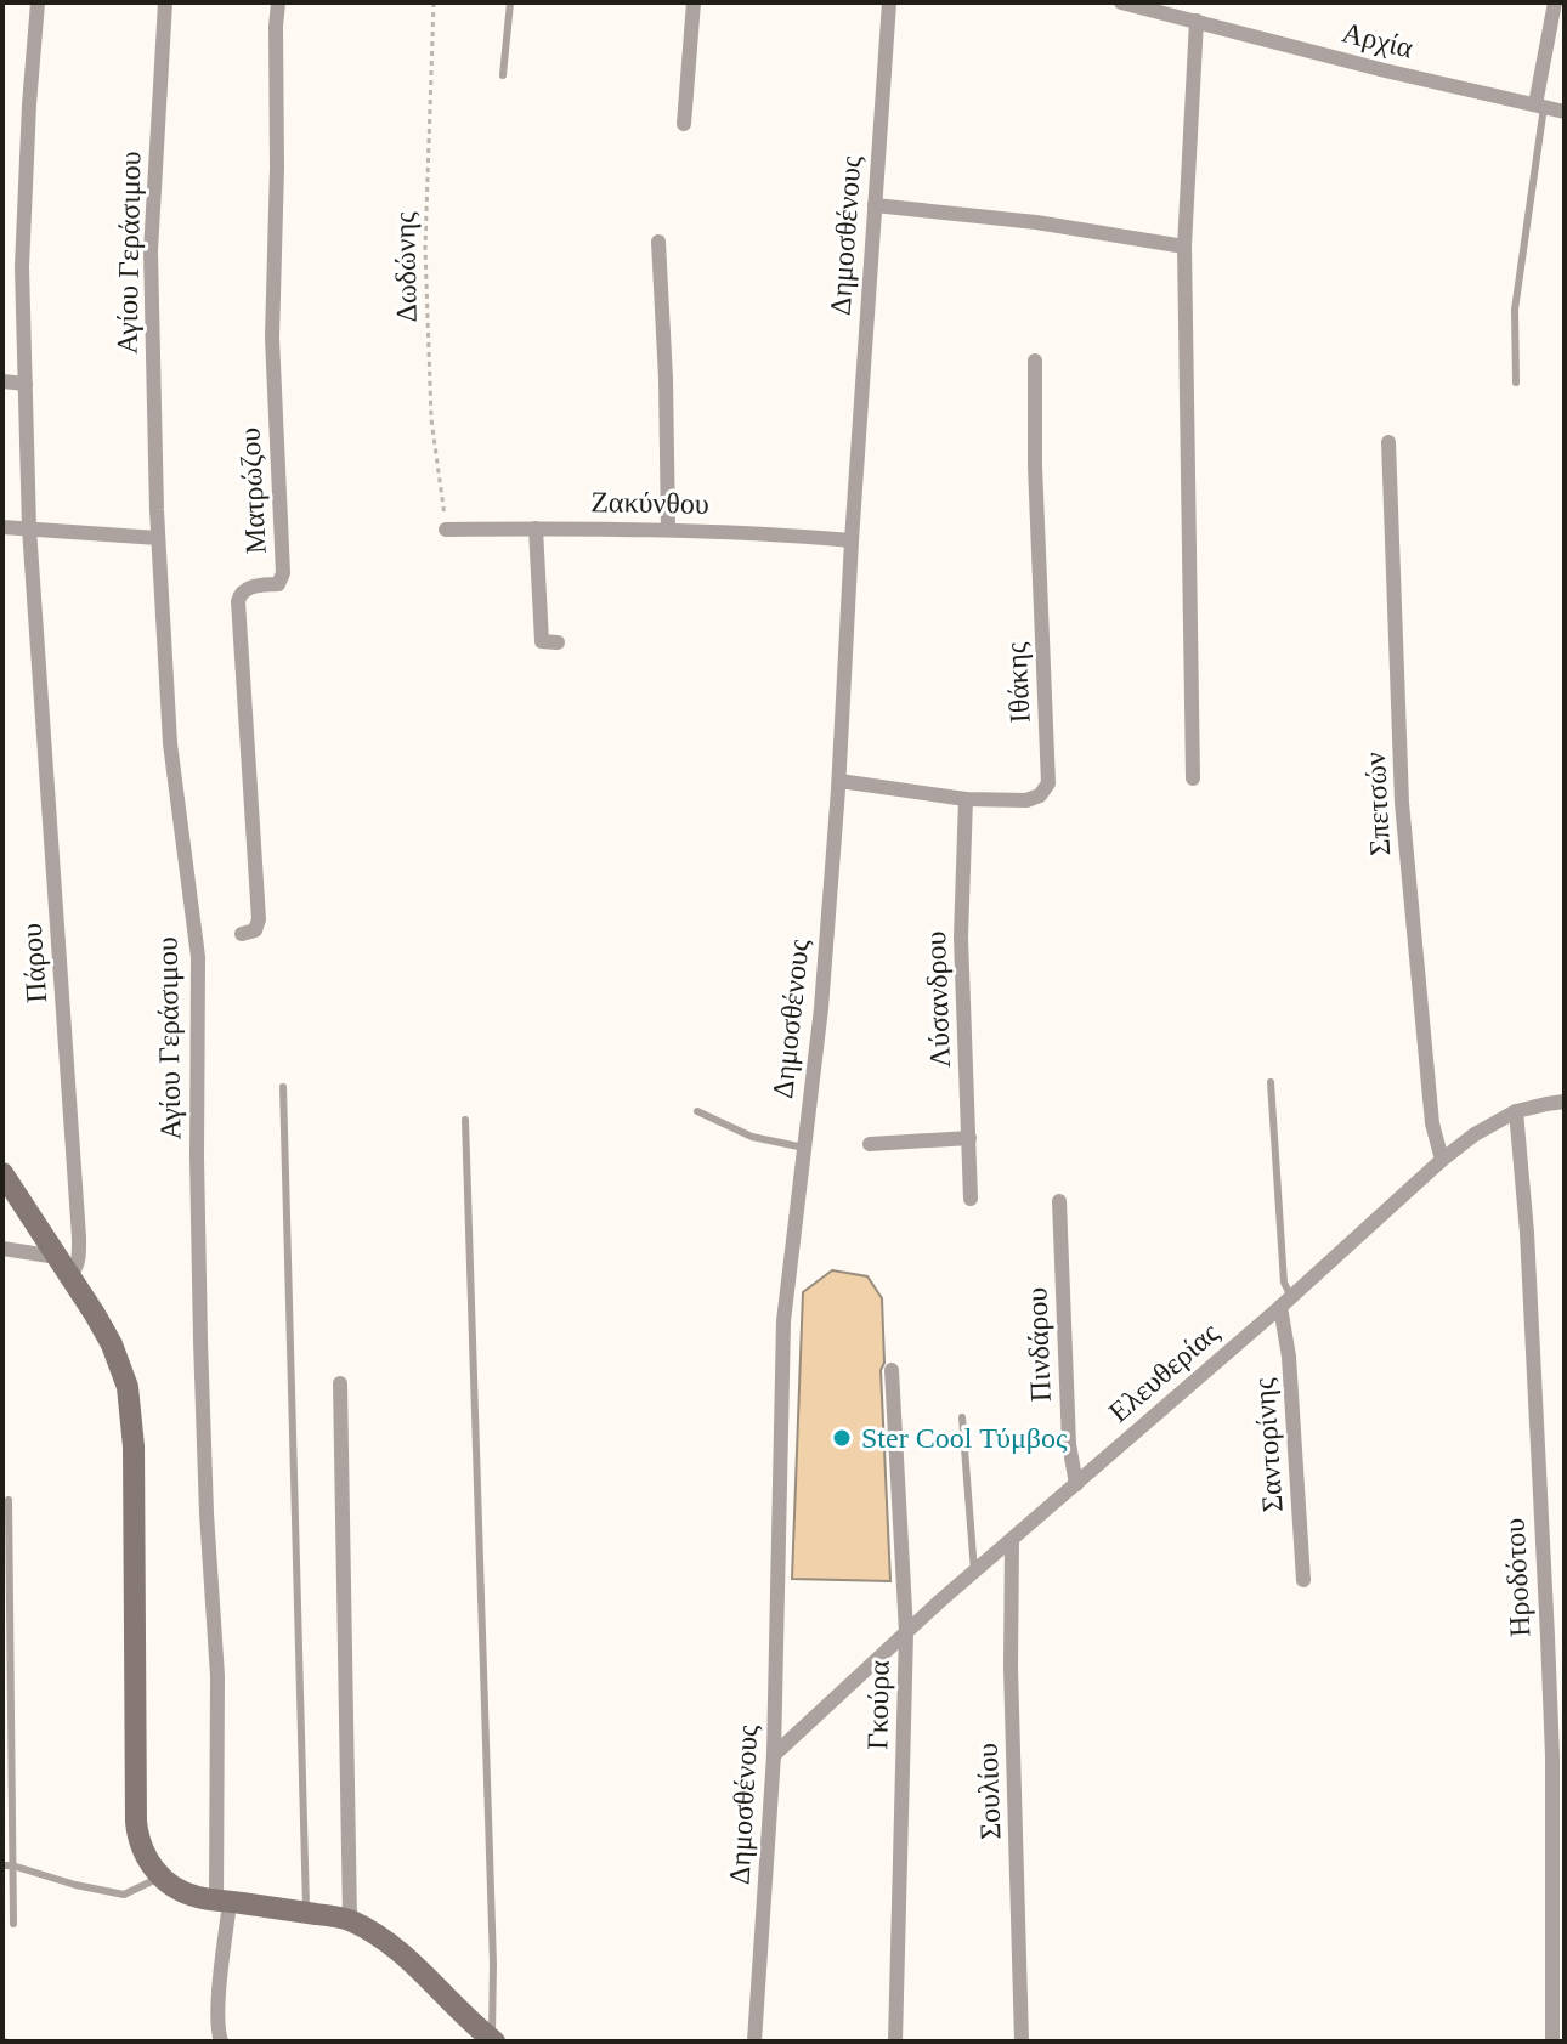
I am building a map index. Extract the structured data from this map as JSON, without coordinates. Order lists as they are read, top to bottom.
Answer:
{
  "streets": {
    "street": [
      "Αρχία",
      "Δημοσθένους",
      "Αγίου Γεράσιμου",
      "Ματρώζου",
      "Ζακύνθου",
      "Ιθάκης",
      "Σπετσών",
      "Πάρου",
      "Λύσανδρου",
      "Πινδάρου",
      "Ελευθερίας",
      "Σαντορίνης",
      "Ηροδότου",
      "Γκούρα",
      "Σουλίου"
    ],
    "path": ["Δωδώνης"]
  },
  "crossings": [
    ["Δημοσθένους", "Ζακύνθου"],
    ["Δημοσθένους", "Ιθάκης"],
    ["Δημοσθένους", "Ελευθερίας"],
    ["Δωδώνης", "Ζακύνθου"],
    ["Ιθάκης", "Λύσανδρου"],
    ["Σπετσών", "Ελευθερίας"],
    ["Πινδάρου", "Ελευθερίας"],
    ["Ελευθερίας", "Σαντορίνης"],
    ["Ελευθερίας", "Ηροδότου"],
    ["Ελευθερίας", "Γκούρα"],
    ["Ελευθερίας", "Σουλίου"]
  ],
  "places": ["Ster Cool Τύμβος"]
}
